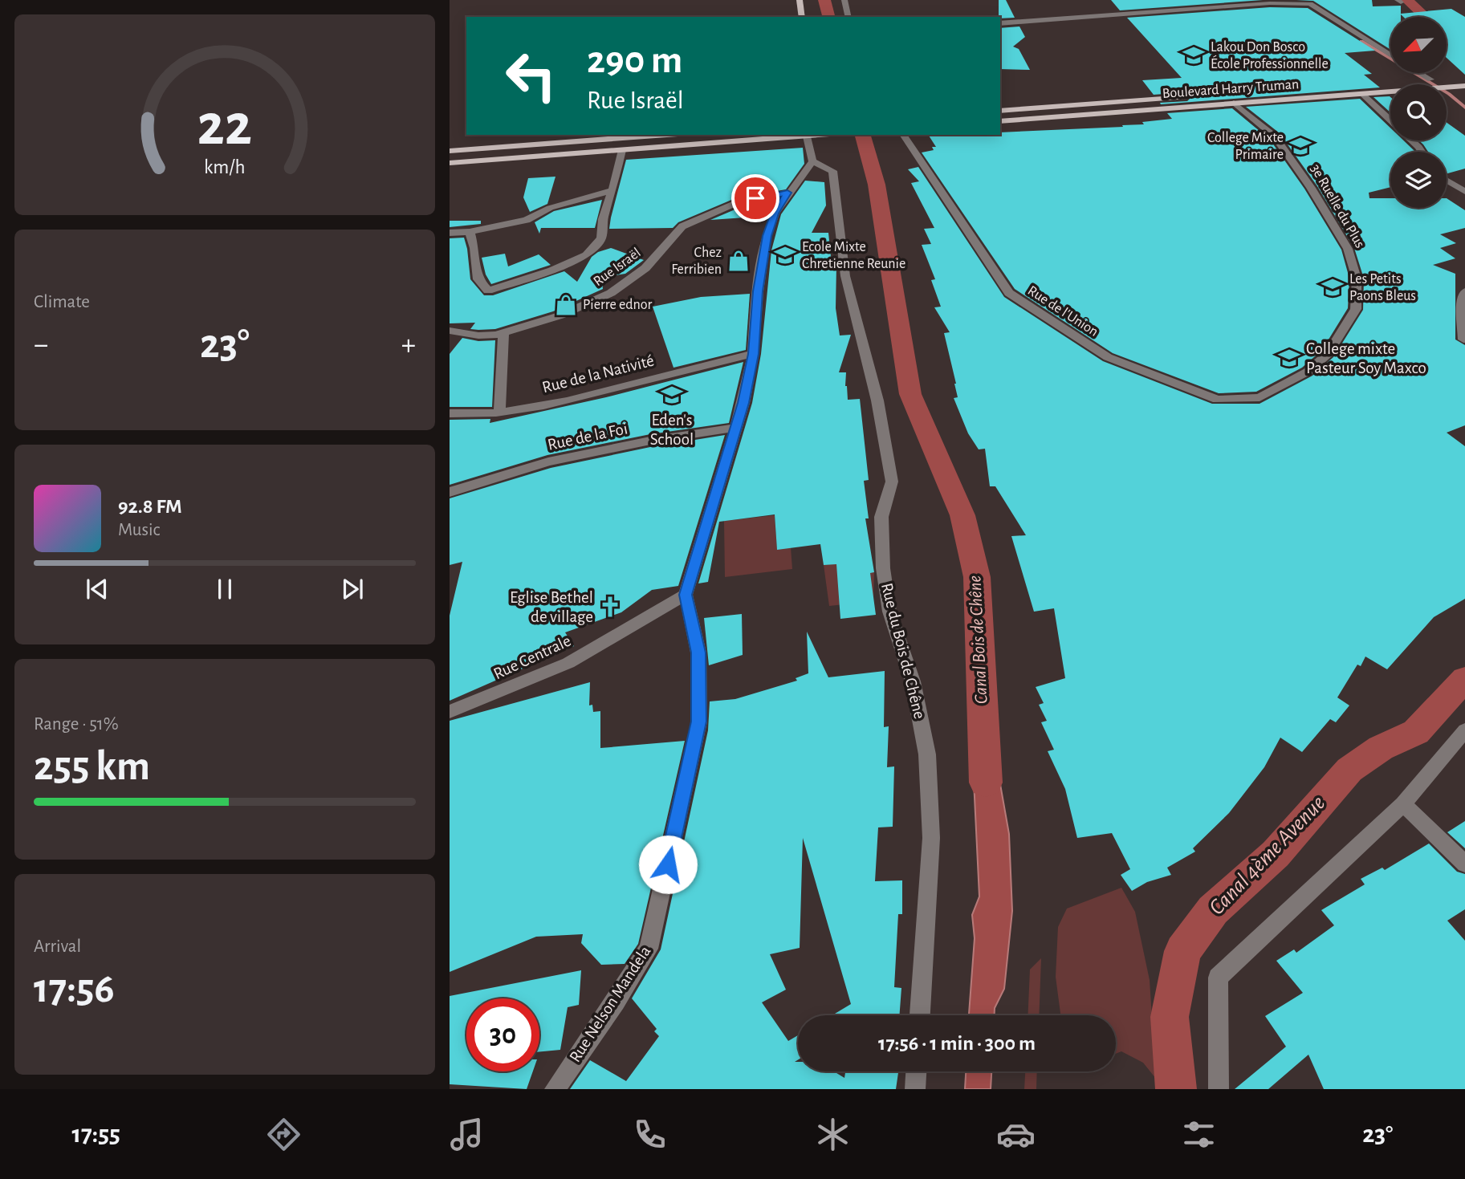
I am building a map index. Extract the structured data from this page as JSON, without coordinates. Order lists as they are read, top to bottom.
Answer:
{
  "streets": {
    "main road": ["Boulevard Harry Truman"],
    "street": [
      "3e Ruelle du Plus",
      "Rue Israël",
      "Rue de l'Union",
      "Rue de la Nativité",
      "Rue de la Foi",
      "Rue du Bois de Chêne",
      "Rue Centrale",
      "Rue Nelson Mandela"
    ]
  },
  "crossings": [
    ["Boulevard Harry Truman", "3e Ruelle du Plus"],
    ["3e Ruelle du Plus", "Rue de l'Union"],
    ["Rue Israël", "Rue Nelson Mandela"],
    ["Rue de la Nativité", "Rue Nelson Mandela"],
    ["Rue de la Foi", "Rue Nelson Mandela"],
    ["Rue du Bois de Chêne", "Rue Nelson Mandela"],
    ["Rue Centrale", "Rue Nelson Mandela"]
  ],
  "water": ["Canal Bois de Chêne", "Canal 4ème Avenue"],
  "places": {
    "school or university": [
      "Lakou Don Bosco École Professionnelle",
      "College Mixte Primaire",
      "Ecole Mixte Chretienne Reunie",
      "Les Petits Paons Bleus",
      "College mixte Pasteur Soy Maxco",
      "Eden's School"
    ],
    "shop": ["Chez Ferribien", "Pierre ednor"],
    "church": ["Eglise Bethel de village"]
  },
  "north": "bottom left",
  "page": {
    "turn": ["290 m", "Rue Israël"],
    "tile": [
      "Climate",
      ["Range · 51%", "255 km"],
      ["Arrival", "17:56"]
    ],
    "heat": ["−", "23°", "+"],
    "song": ["92.8 FM", "Music"],
    "limit": "30",
    "trip": "17:56 · 1 min · 300 m",
    "tabs": ["17:55", "23°"],
    "gauge": ["22", "km/h"]
  }
}
